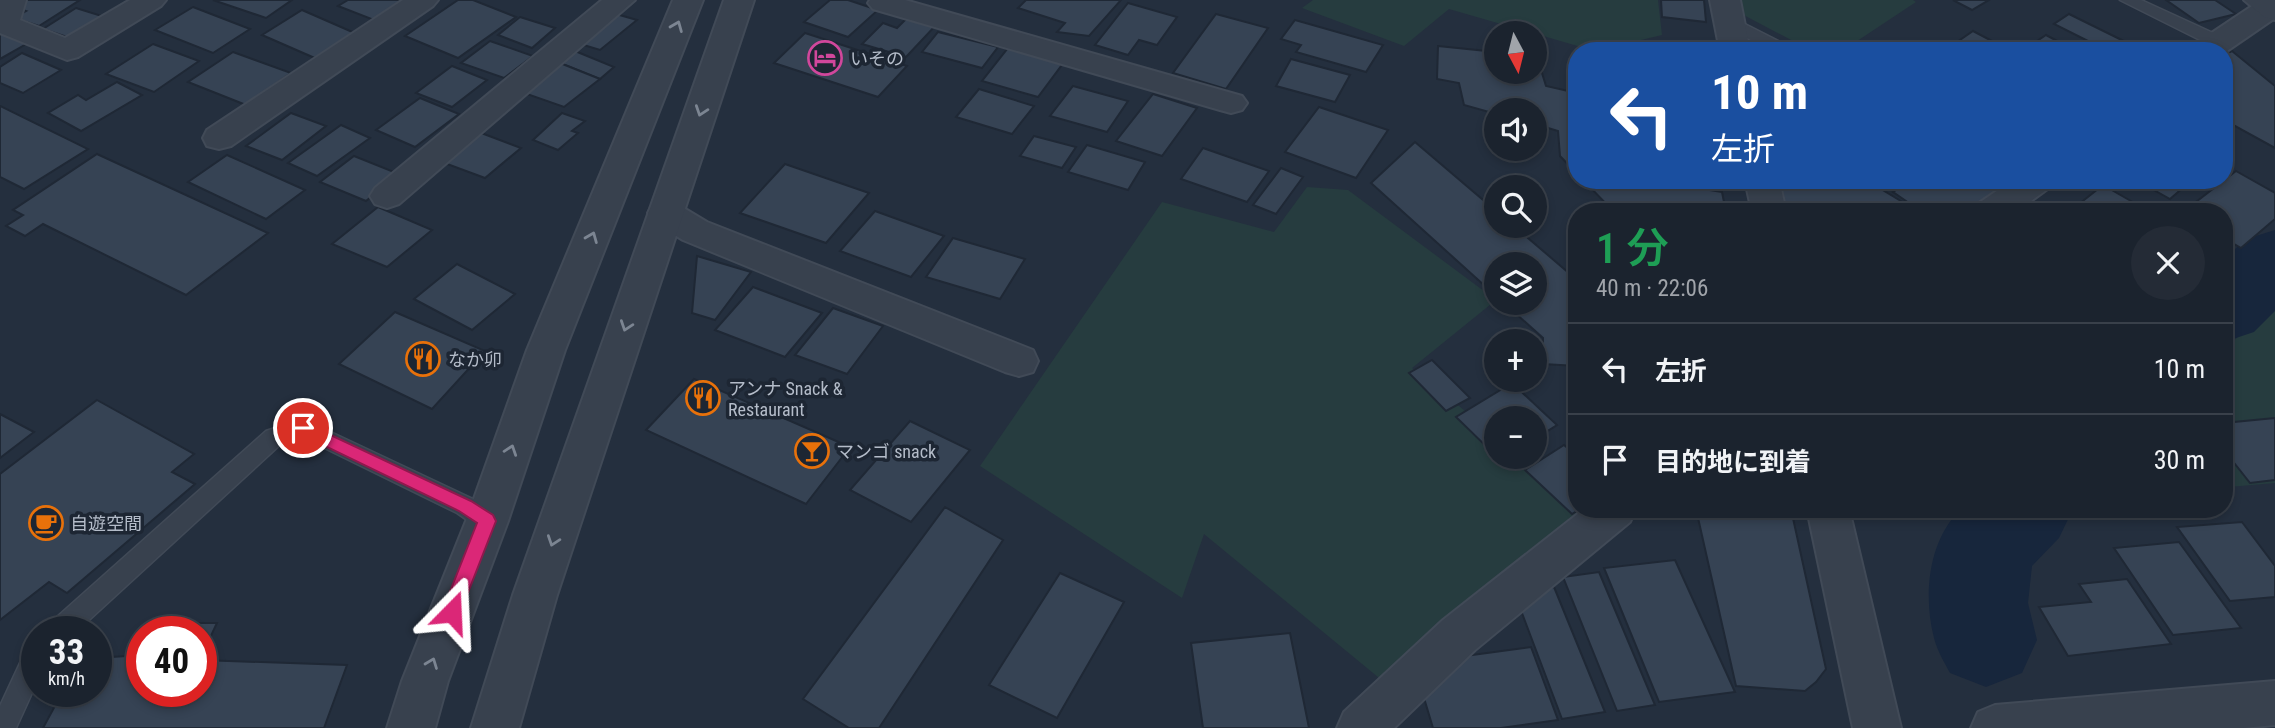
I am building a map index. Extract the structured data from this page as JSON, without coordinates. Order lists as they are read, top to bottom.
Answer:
{
  "places": {
    "hotel": ["いその"],
    "restaurant": ["なか卯", "アンナ Snack & Restaurant"],
    "bar": ["マンゴ snack"],
    "cafe": ["自遊空間"]
  },
  "north": "bottom",
  "page": {
    "map_buttons": ["+", "−"],
    "turn": ["10 m", "左折"],
    "heading": ["1 分", "40 m · 22:06"],
    "list": [
      {
        "name": "左折",
        "value": "10 m"
      },
      {
        "name": "目的地に到着",
        "value": "30 m"
      }
    ],
    "speed": "33 km/h",
    "limit": "40"
  }
}
